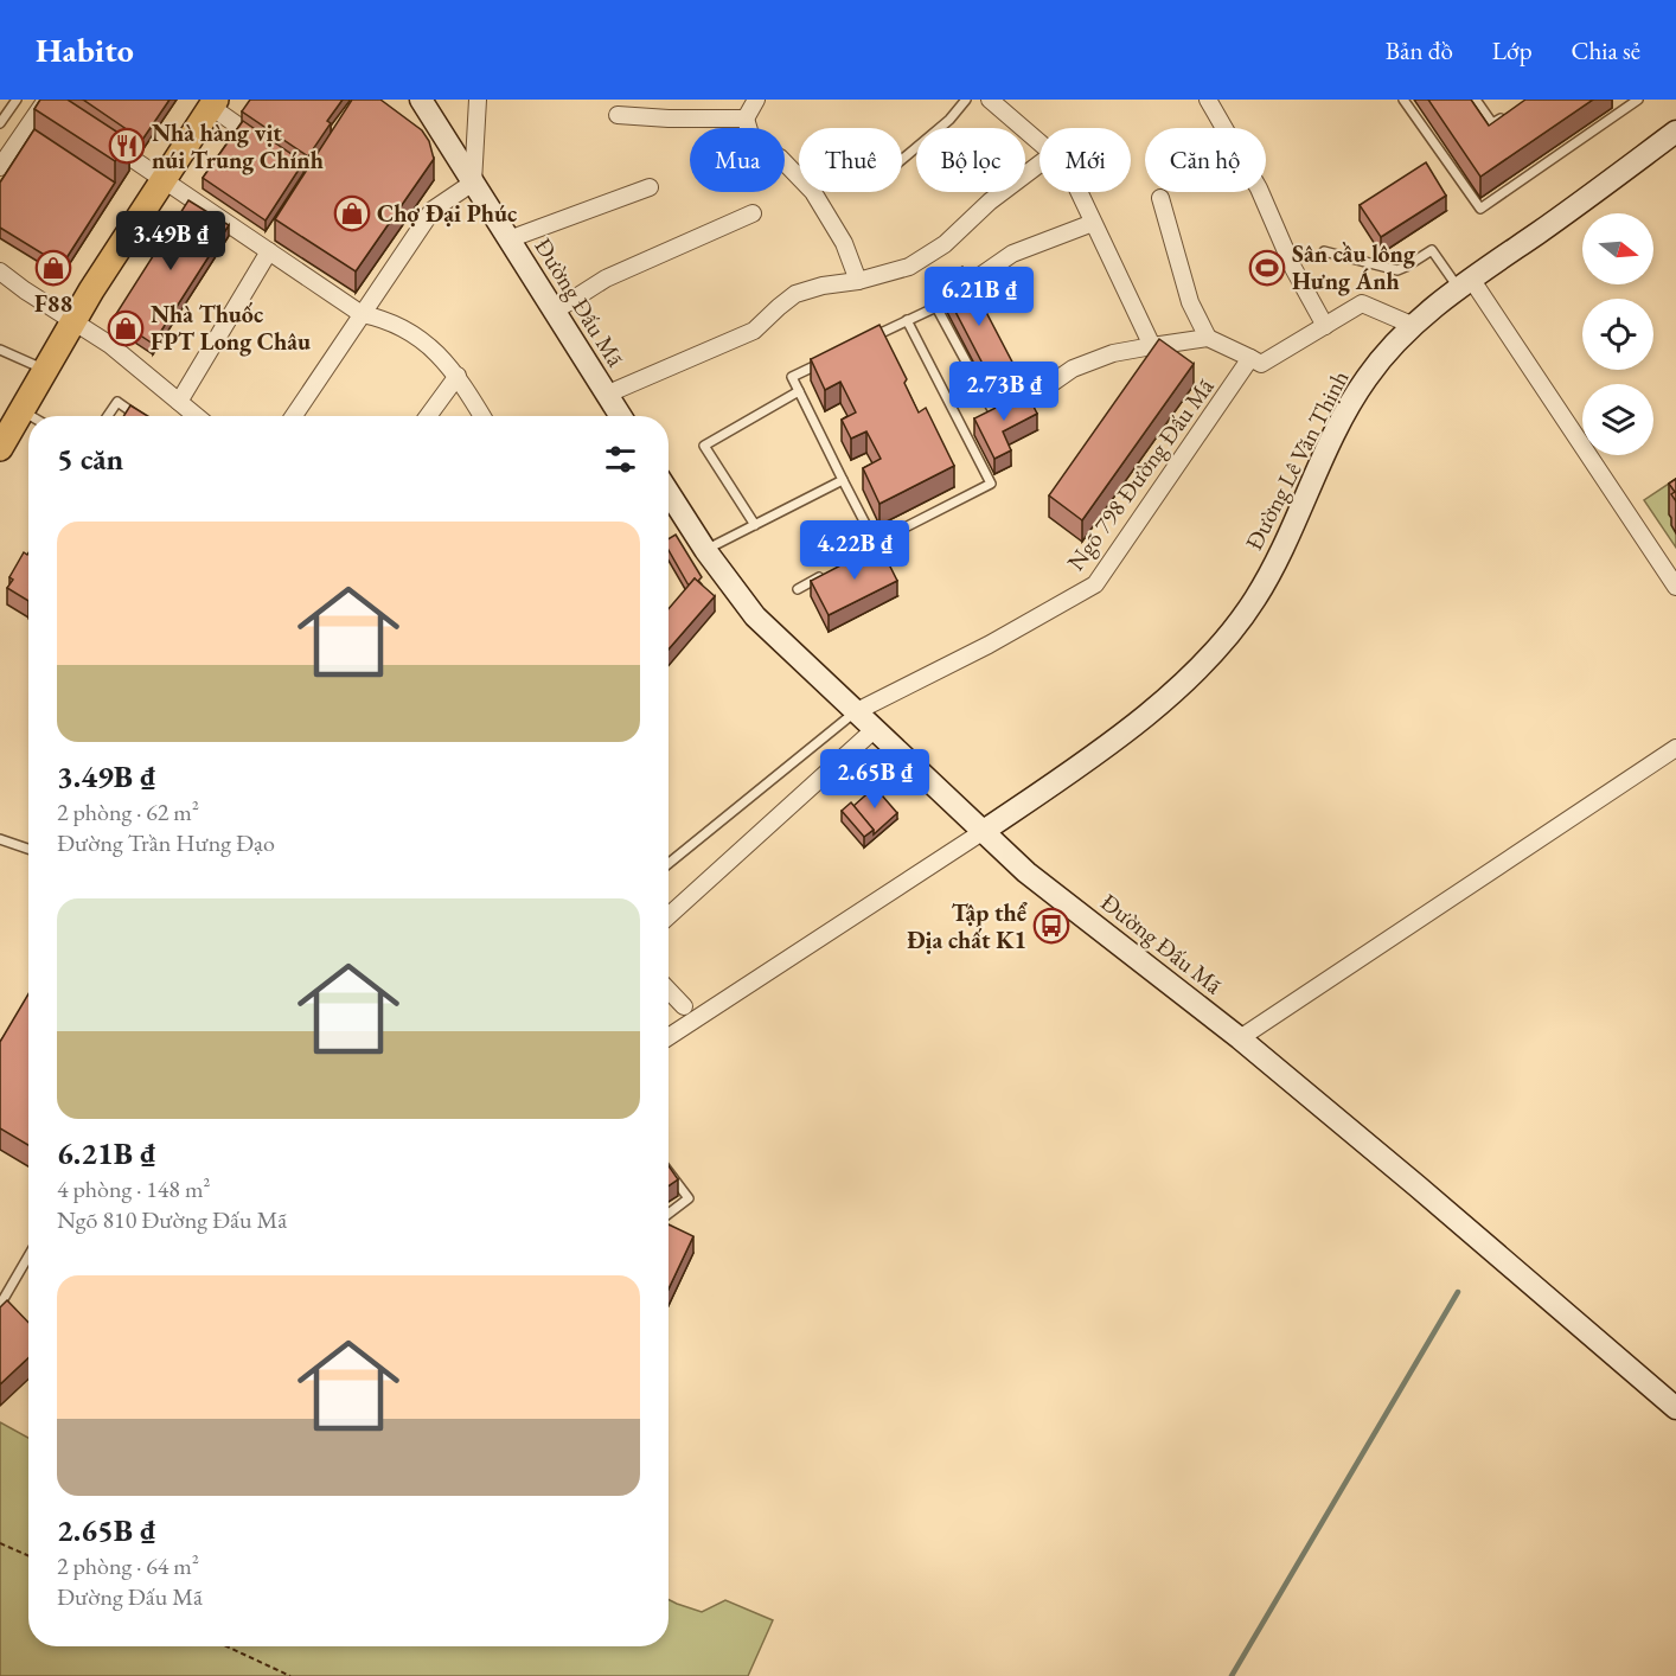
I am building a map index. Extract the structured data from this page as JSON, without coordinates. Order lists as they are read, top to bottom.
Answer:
{
  "streets": {
    "street": ["Đường Đấu Mã", "Đường Lê Văn Thịnh", "Ngõ 798 Đường Đấu Mã"]
  },
  "crossings": [
    ["Đường Đấu Mã", "Đường Lê Văn Thịnh"],
    ["Đường Đấu Mã", "Ngõ 798 Đường Đấu Mã"]
  ],
  "places": {
    "restaurant": ["Nhà hàng vịt núi Trung Chính"],
    "shop": ["Chợ Đại Phúc", "F88", "Nhà Thuốc FPT Long Châu"],
    "sports": ["Sân cầu lông Hưng Ánh"],
    "bus stop": ["Tập thể Địa chất K1"]
  },
  "north": "right",
  "page": {
    "header": "Habito",
    "nav": ["Bản đồ", "Lớp", "Chia sẻ"],
    "chip": [
      "Mua",
      "Thuê",
      "Bộ lọc",
      "Mới",
      "Căn hộ"
    ],
    "price": [
      "3.49B ₫",
      "6.21B ₫",
      "2.73B ₫",
      "4.22B ₫",
      "2.65B ₫"
    ],
    "heading": "5 căn",
    "list": [
      {
        "name": "3.49B ₫",
        "note": "2 phòng · 62 m² · Đường Trần Hưng Đạo"
      },
      {
        "name": "6.21B ₫",
        "note": "4 phòng · 148 m² · Ngõ 810 Đường Đấu Mã"
      },
      {
        "name": "2.65B ₫",
        "note": "2 phòng · 64 m² · Đường Đấu Mã"
      }
    ]
  }
}
